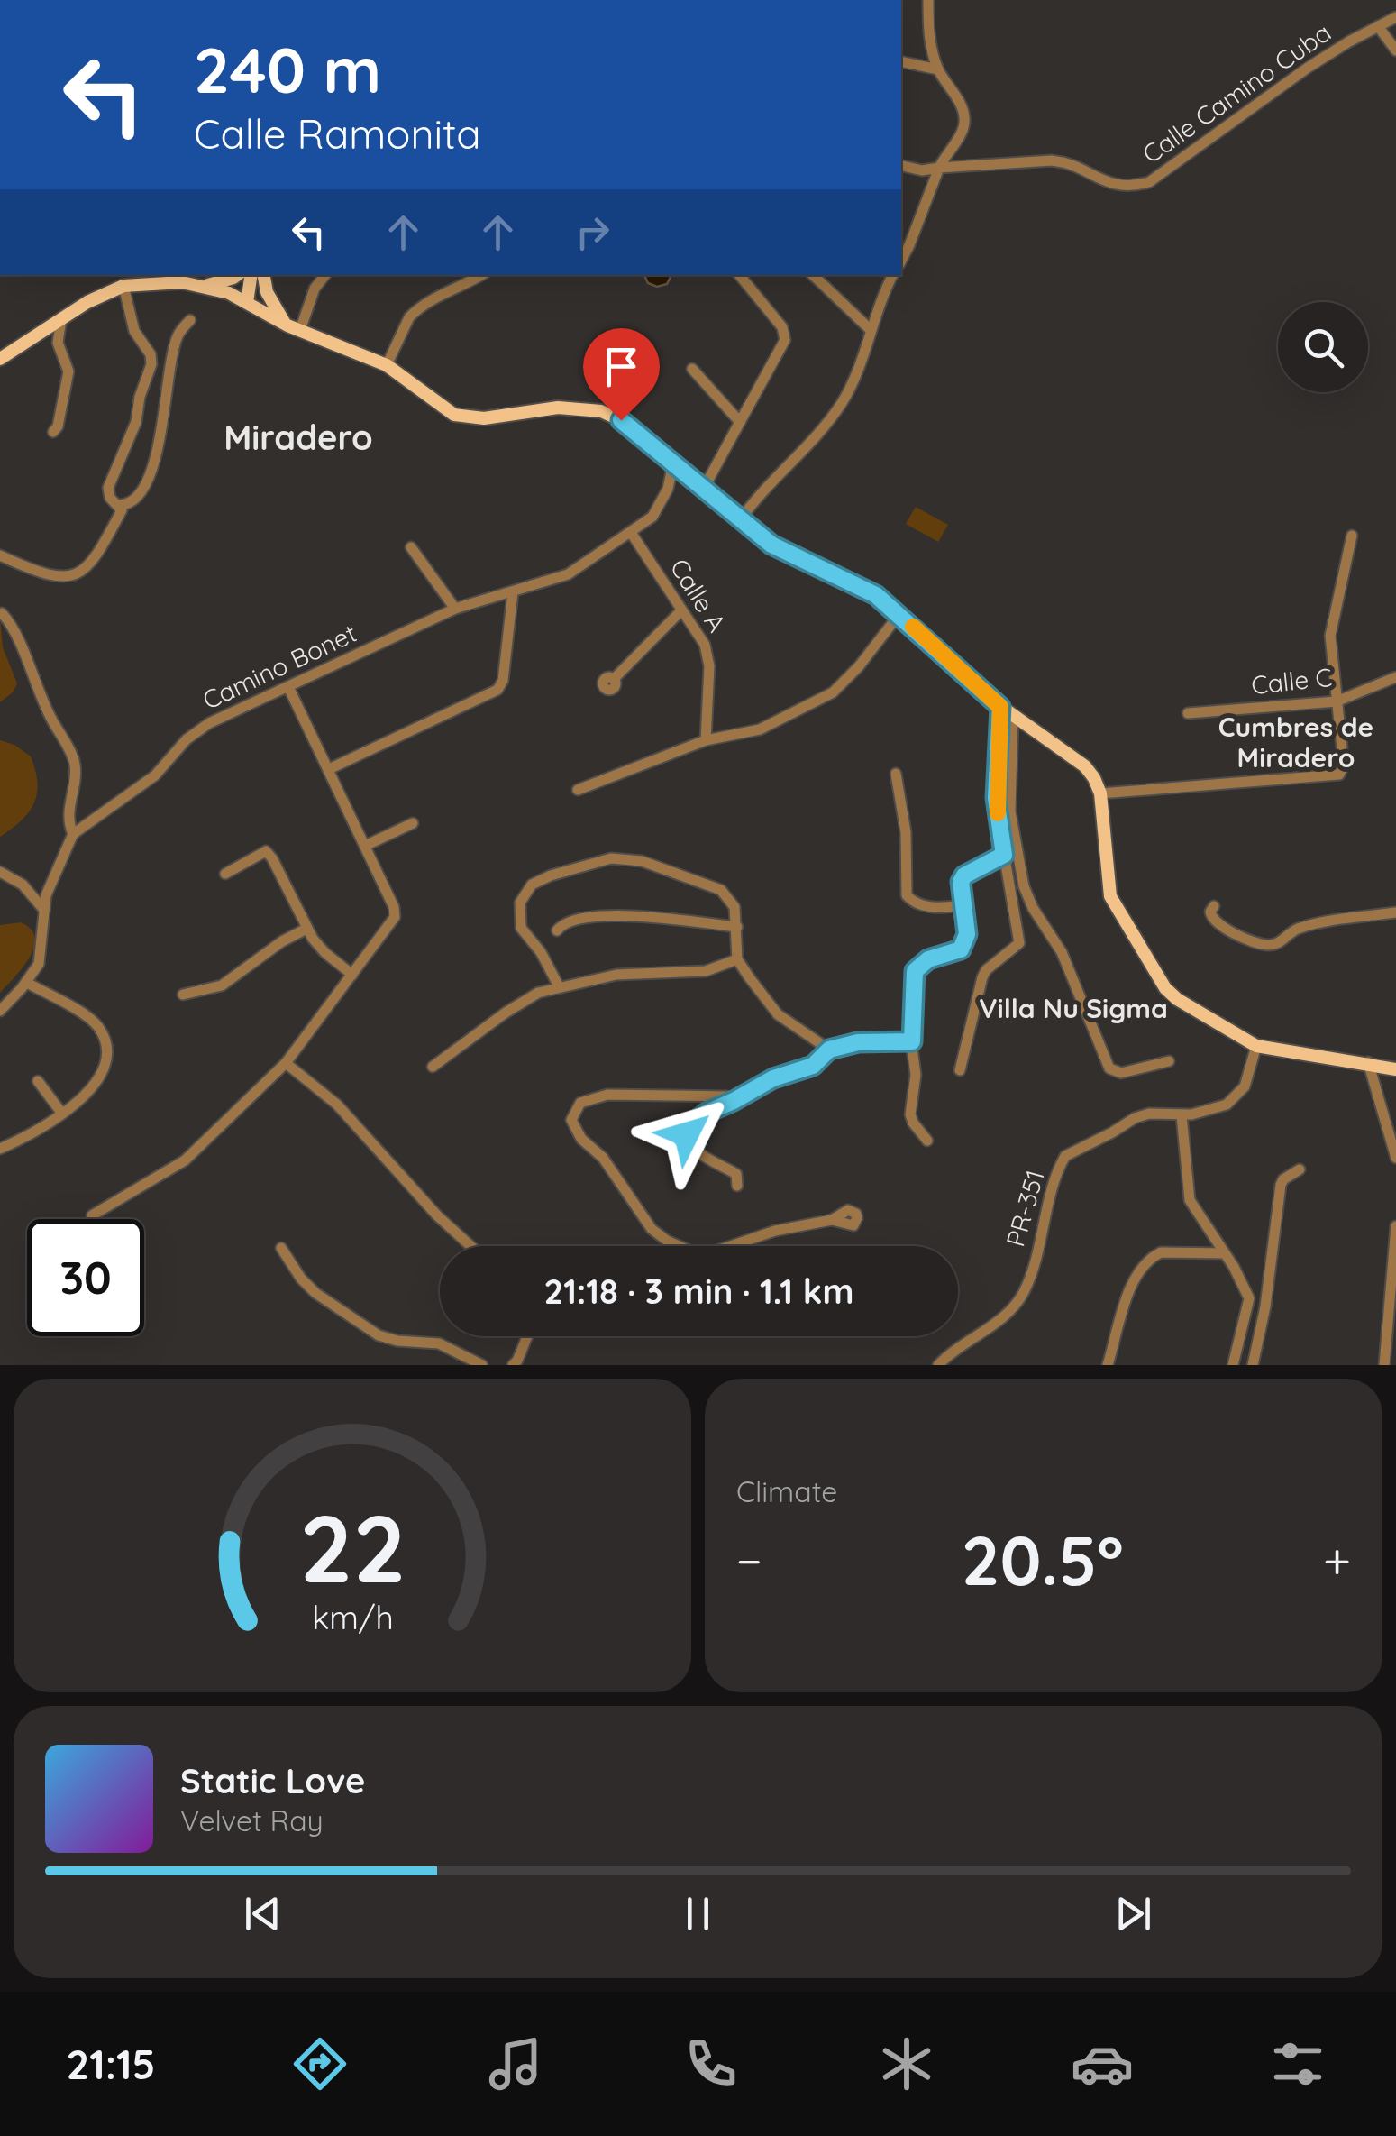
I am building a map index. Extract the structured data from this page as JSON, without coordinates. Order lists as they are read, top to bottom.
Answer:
{
  "streets": {
    "street": [
      "Calle Camino Cuba",
      "Calle A",
      "Camino Bonet",
      "Calle C",
      "PR-351"
    ]
  },
  "crossings": [
    ["Calle A", "Camino Bonet"]
  ],
  "districts": ["Miradero", "Cumbres de Miradero", "Villa Nu Sigma"],
  "page": {
    "turn": ["240 m", "Calle Ramonita"],
    "limit": "30",
    "trip": "21:18 · 3 min · 1.1 km",
    "tile": "Climate",
    "heat": ["−", "20.5°", "+"],
    "song": ["Static Love", "Velvet Ray"],
    "tabs": "21:15",
    "gauge": ["22", "km/h"]
  }
}
